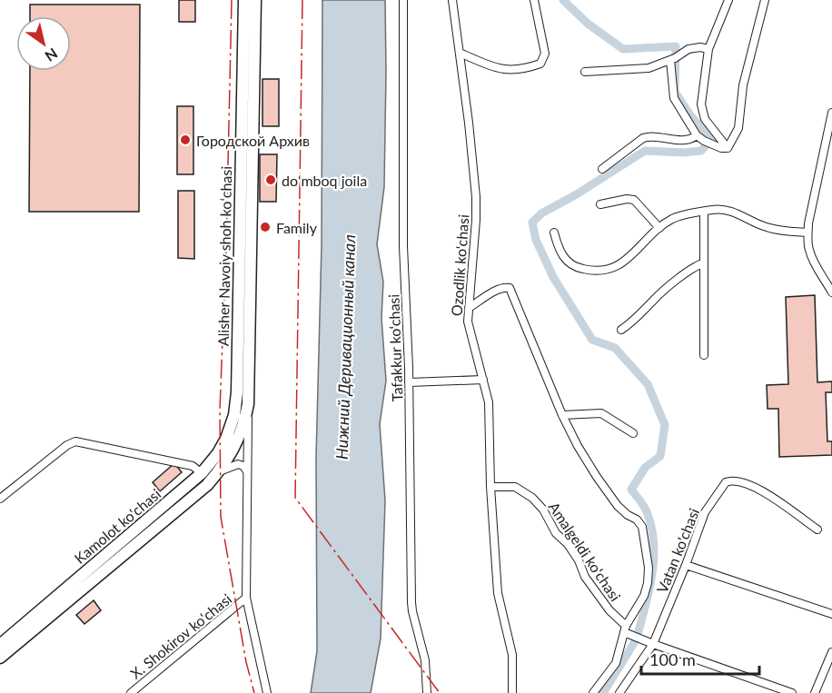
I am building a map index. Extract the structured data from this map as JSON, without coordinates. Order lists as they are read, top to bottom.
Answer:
{
  "streets": {
    "main road": ["Alisher Navoiy shoh koʻchasi", "Kamolot ko‘chasi"],
    "street": [
      "Ozodlik ko‘chasi",
      "Tafakkur ko‘chasi",
      "Vatan ko'chasi",
      "Amalgeldi ko‘chasi",
      "X. Shokirov ko‘chasi"
    ]
  },
  "crossings": [
    ["Alisher Navoiy shoh koʻchasi", "Kamolot ko‘chasi"],
    ["Ozodlik ko‘chasi", "Amalgeldi ko‘chasi"]
  ],
  "water": ["Нижний Деривационный канал"],
  "places": ["Городской Архив", "doʻmboq joila", "Family"],
  "scale_bar": "100 m",
  "north": "bottom right"
}
